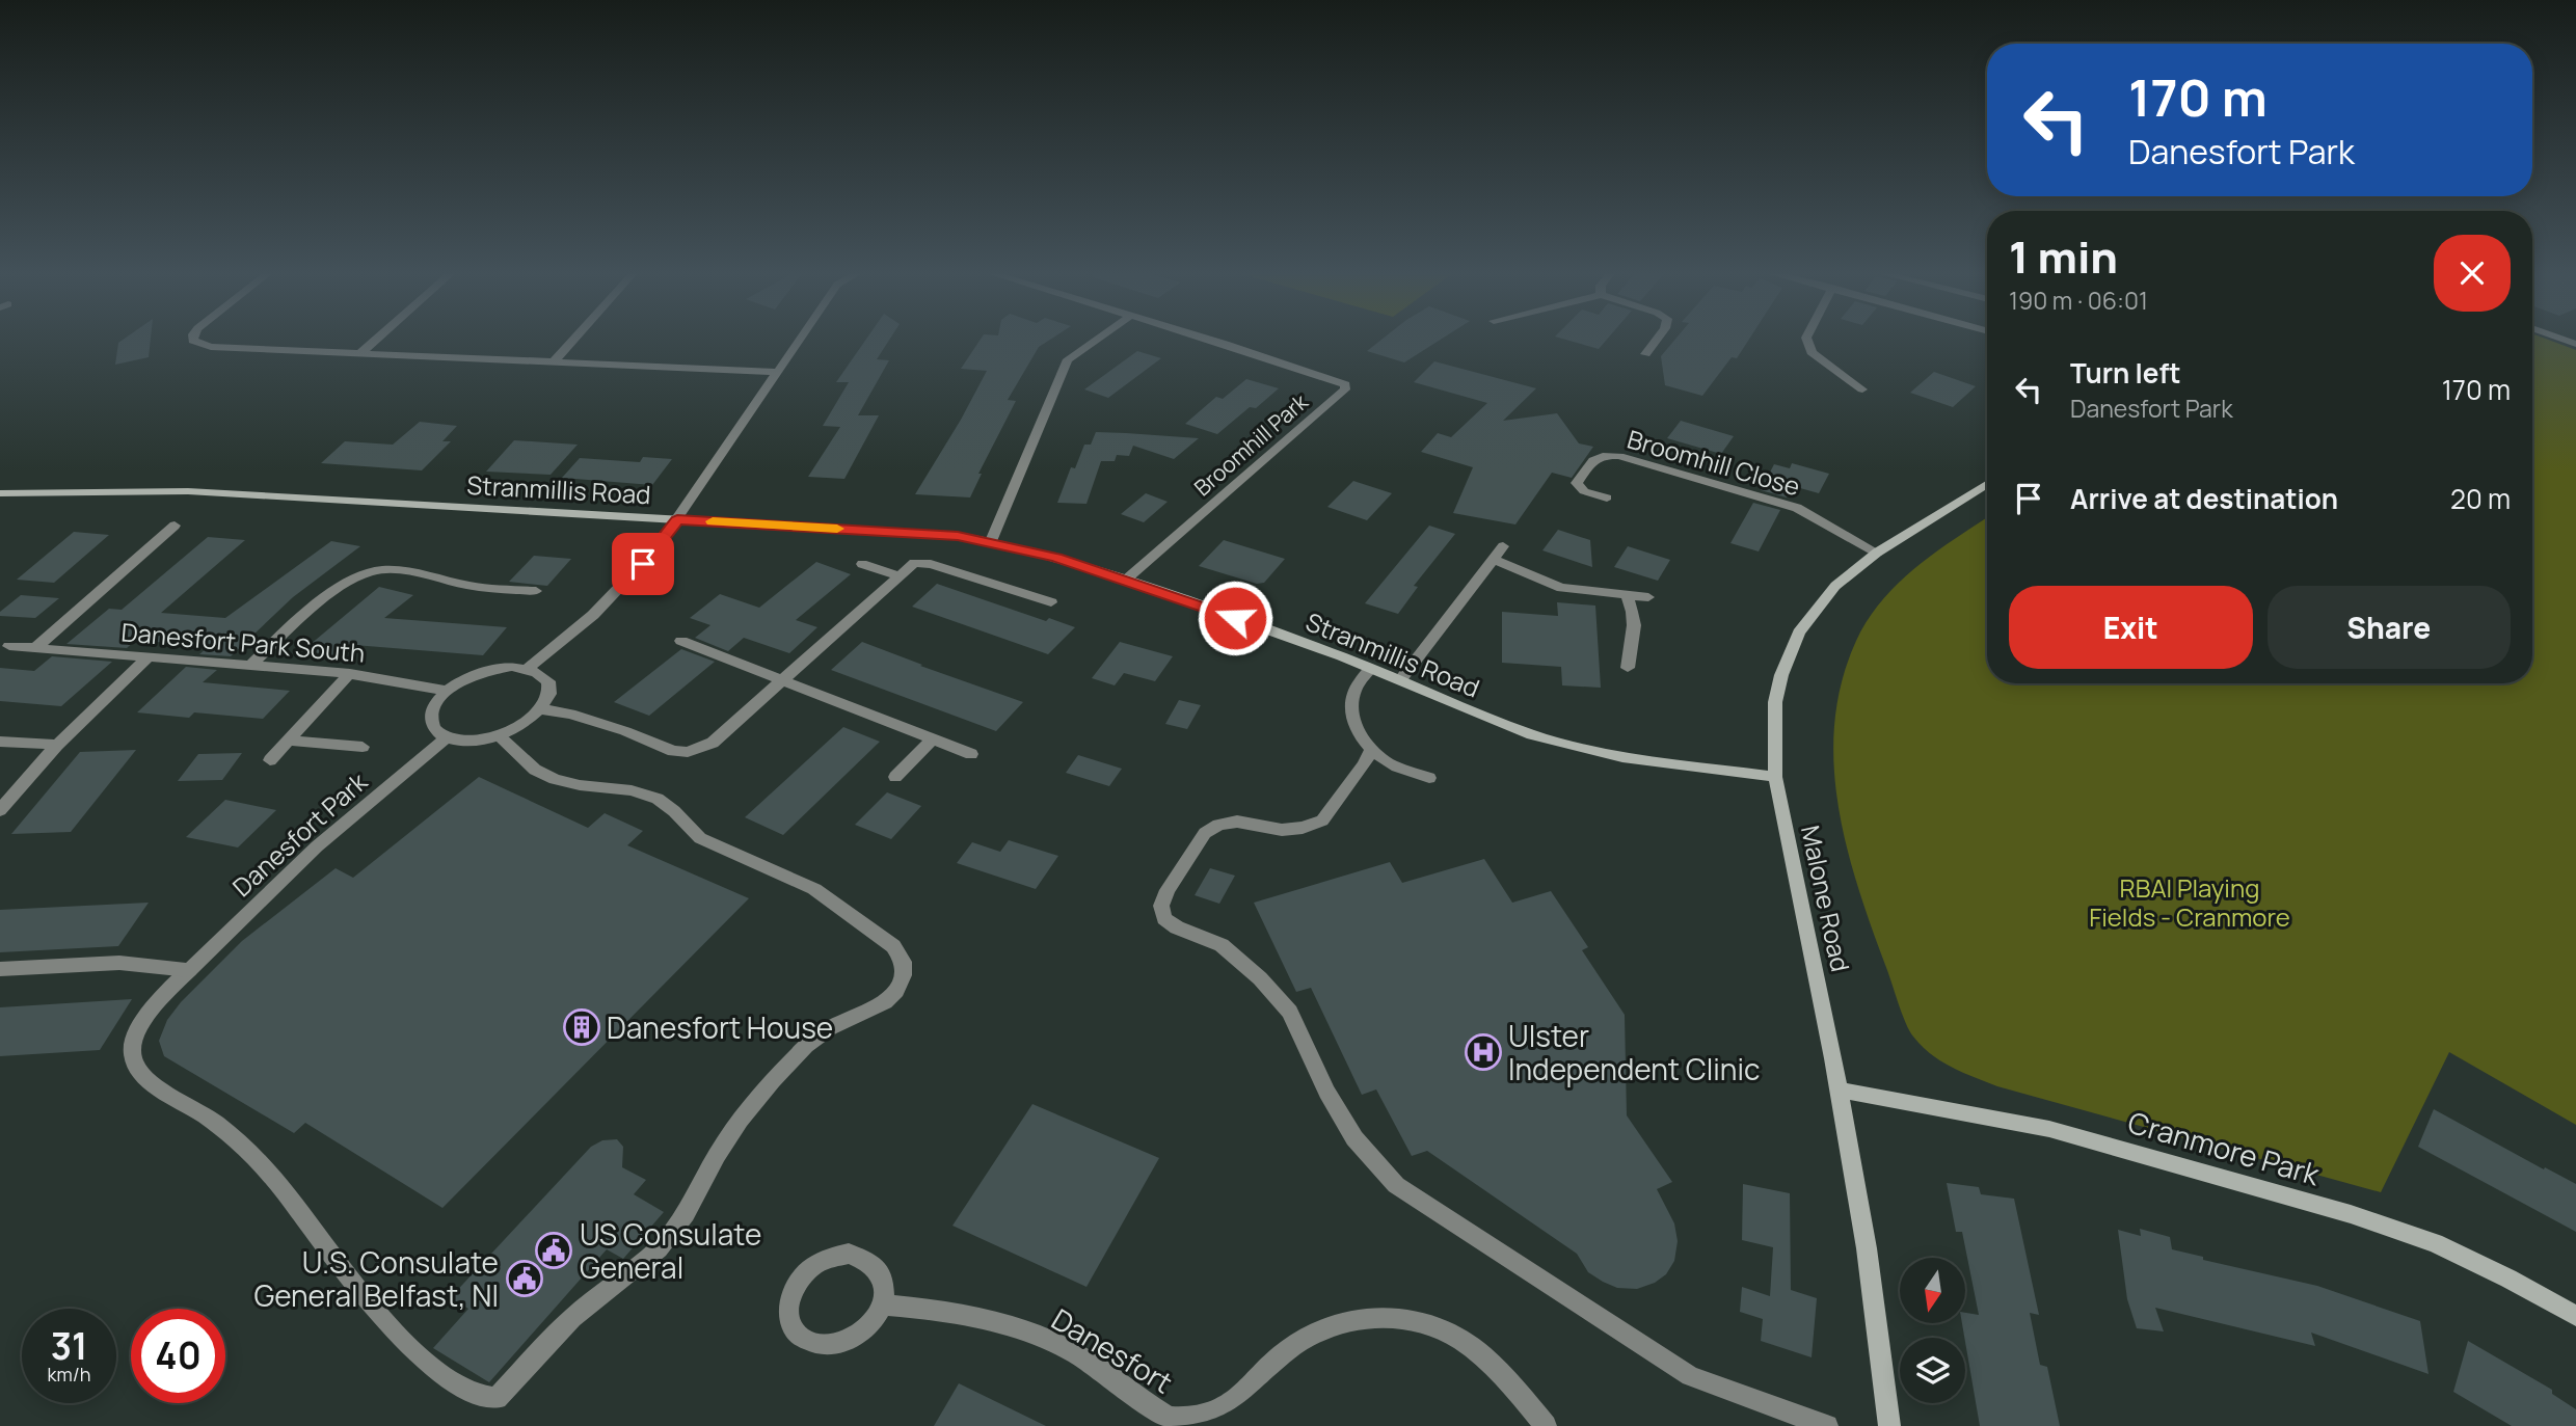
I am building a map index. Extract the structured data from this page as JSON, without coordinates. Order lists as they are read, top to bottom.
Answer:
{
  "streets": {
    "street": [
      "Broomhill Park",
      "Broomhill Close",
      "Stranmillis Road",
      "Danesfort Park South",
      "Danesfort Park",
      "Malone Road",
      "Cranmore Park",
      "Danesfort"
    ]
  },
  "crossings": [
    ["Broomhill Park", "Stranmillis Road"],
    ["Broomhill Close", "Malone Road"],
    ["Stranmillis Road", "Malone Road"],
    ["Malone Road", "Cranmore Park"]
  ],
  "parks": ["RBAI Playing Fields - Cranmore"],
  "places": {
    "building": ["Danesfort House"],
    "hospital": ["Ulster Independent Clinic"],
    "public building": ["US Consulate General", "U.S. Consulate General Belfast, NI"]
  },
  "north": "bottom",
  "page": {
    "turn": ["170 m", "Danesfort Park"],
    "heading": ["1 min", "190 m · 06:01"],
    "list": [
      {
        "name": "Turn left",
        "note": "Danesfort Park",
        "value": "170 m"
      },
      {
        "name": "Arrive at destination",
        "value": "20 m"
      }
    ],
    "buttons": ["Exit", "Share"],
    "speed": "31 km/h",
    "limit": "40"
  }
}
